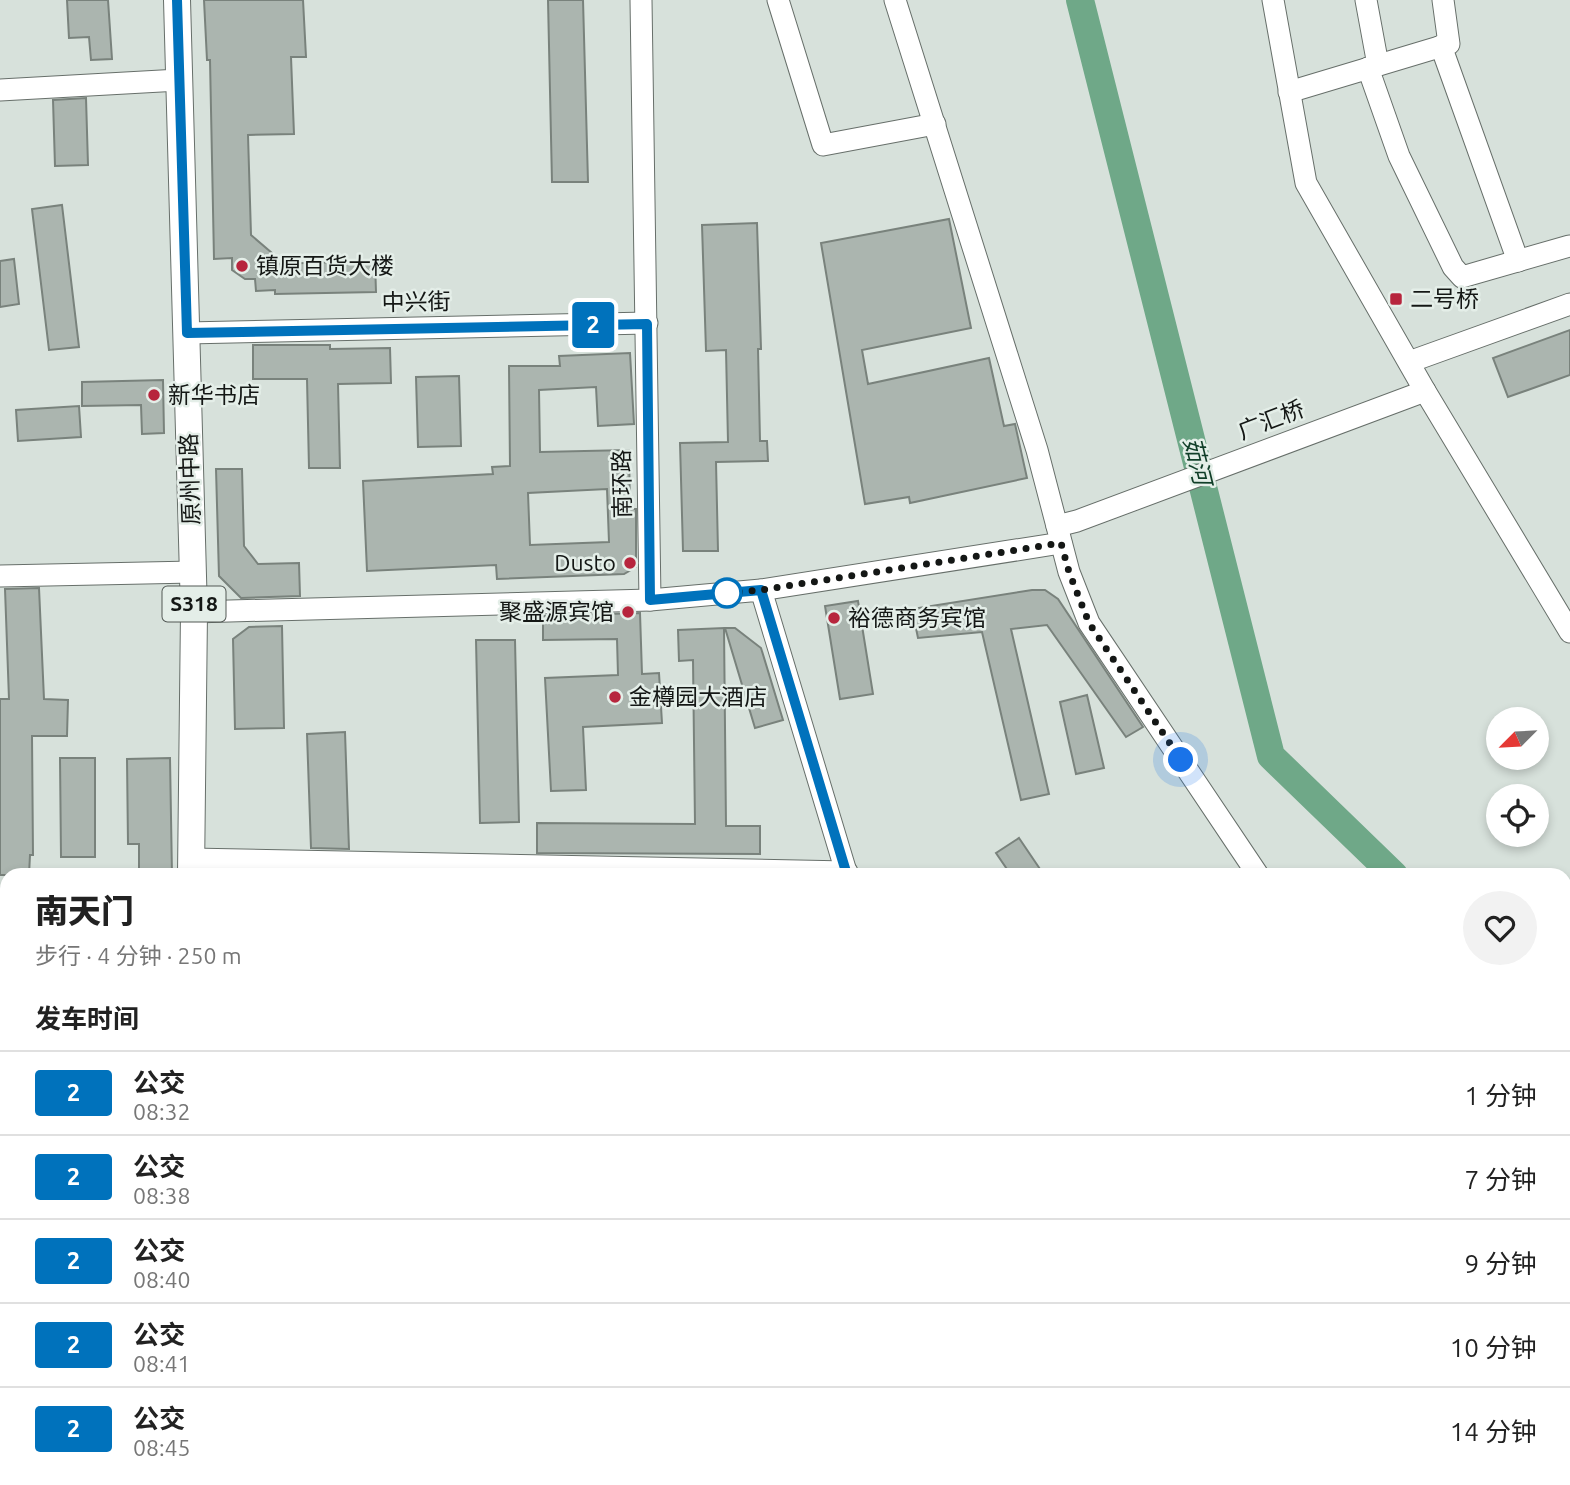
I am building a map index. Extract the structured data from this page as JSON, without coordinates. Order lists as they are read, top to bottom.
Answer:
{
  "streets": {
    "main road": ["原州中路", "S318"],
    "street": ["中兴街", "广汇桥", "南环路"]
  },
  "crossings": [
    ["中兴街", "原州中路"],
    ["中兴街", "南环路"]
  ],
  "water": ["茹河"],
  "places": {
    "other": [
      "镇原百货大楼",
      "新华书店",
      "Dusto",
      "聚盛源宾馆",
      "裕德商务宾馆",
      "金樽园大酒店"
    ],
    "transit": ["二号桥"]
  },
  "lines": ["bus line 2"],
  "north": "bottom left",
  "page": {
    "on_map": "2",
    "heading": [
      ["南天门", "步行 · 4 分钟 · 250 m"],
      "发车时间"
    ],
    "list": [
      {
        "mark": "2",
        "name": "公交",
        "note": "08:32",
        "value": "1 分钟"
      },
      {
        "mark": "2",
        "name": "公交",
        "note": "08:38",
        "value": "7 分钟"
      },
      {
        "mark": "2",
        "name": "公交",
        "note": "08:40",
        "value": "9 分钟"
      },
      {
        "mark": "2",
        "name": "公交",
        "note": "08:41",
        "value": "10 分钟"
      },
      {
        "mark": "2",
        "name": "公交",
        "note": "08:45",
        "value": "14 分钟"
      }
    ]
  }
}
